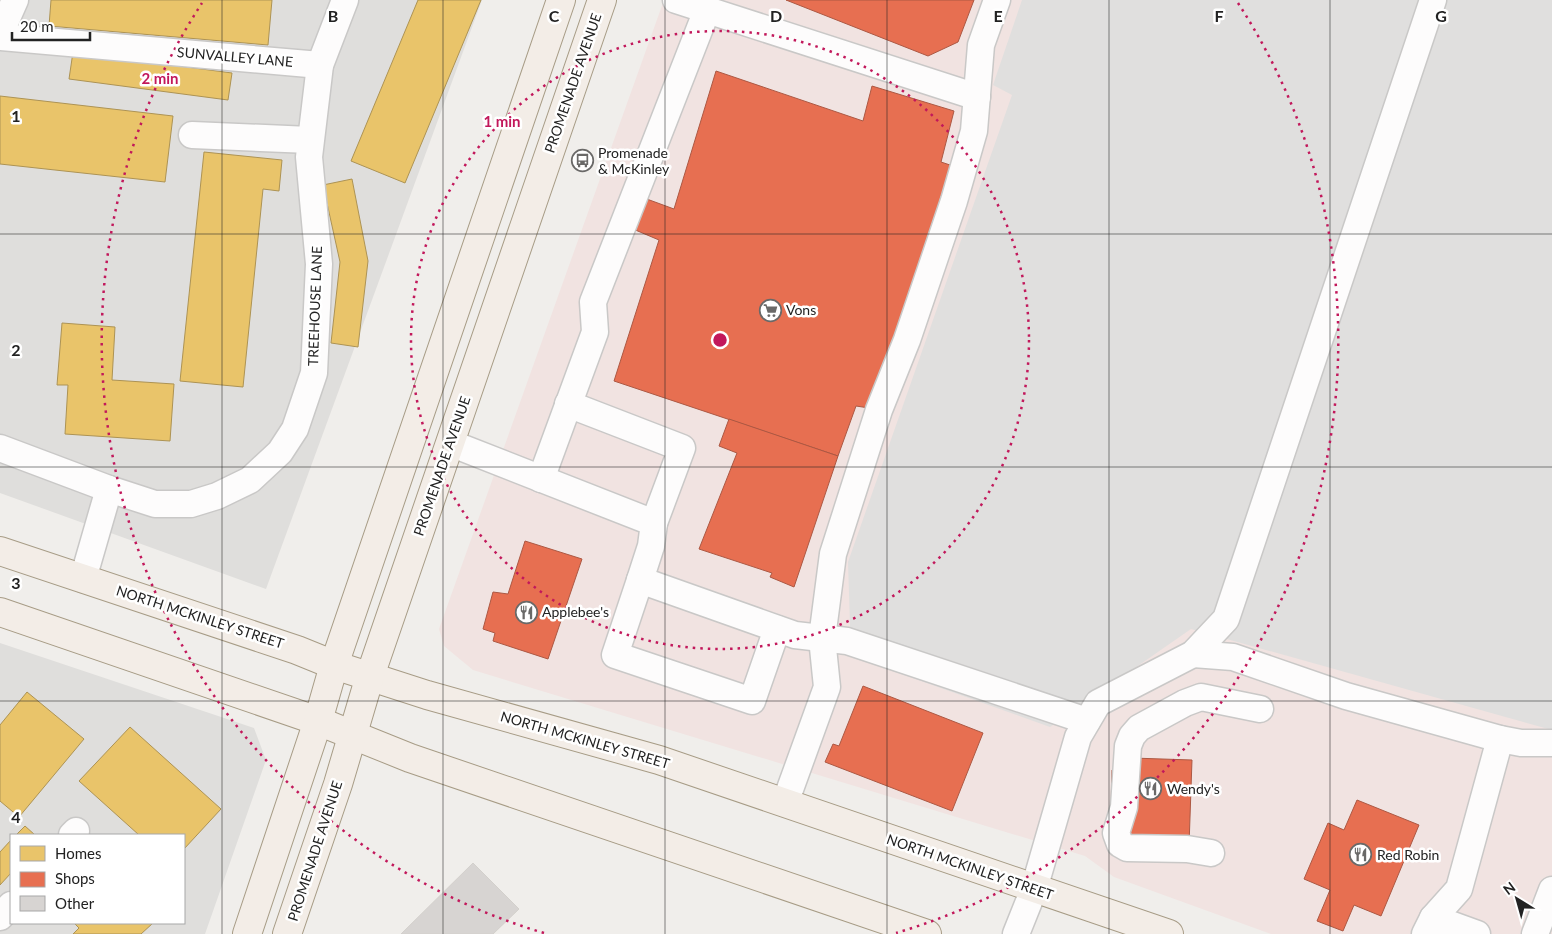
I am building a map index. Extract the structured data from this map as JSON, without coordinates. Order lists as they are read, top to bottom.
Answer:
{
  "streets": {
    "main road": ["PROMENADE AVENUE", "NORTH MCKINLEY STREET"],
    "street": ["SUNVALLEY LANE", "TREEHOUSE LANE"]
  },
  "crossings": [
    ["SUNVALLEY LANE", "TREEHOUSE LANE"],
    ["PROMENADE AVENUE", "NORTH MCKINLEY STREET"]
  ],
  "places": {
    "bus stop": ["Promenade & McKinley"],
    "supermarket": ["Vons"],
    "restaurant": ["Applebee's", "Wendy's", "Red Robin"]
  },
  "legend": ["Homes", "Shops", "Other"],
  "scale_bar": "20 m",
  "north": "top left",
  "grid": {
    "columns": [
      "B",
      "C",
      "D",
      "E",
      "F",
      "G"
    ],
    "rows": [
      "1",
      "2",
      "3",
      "4"
    ]
  },
  "rings": ["2 min", "1 min"]
}
